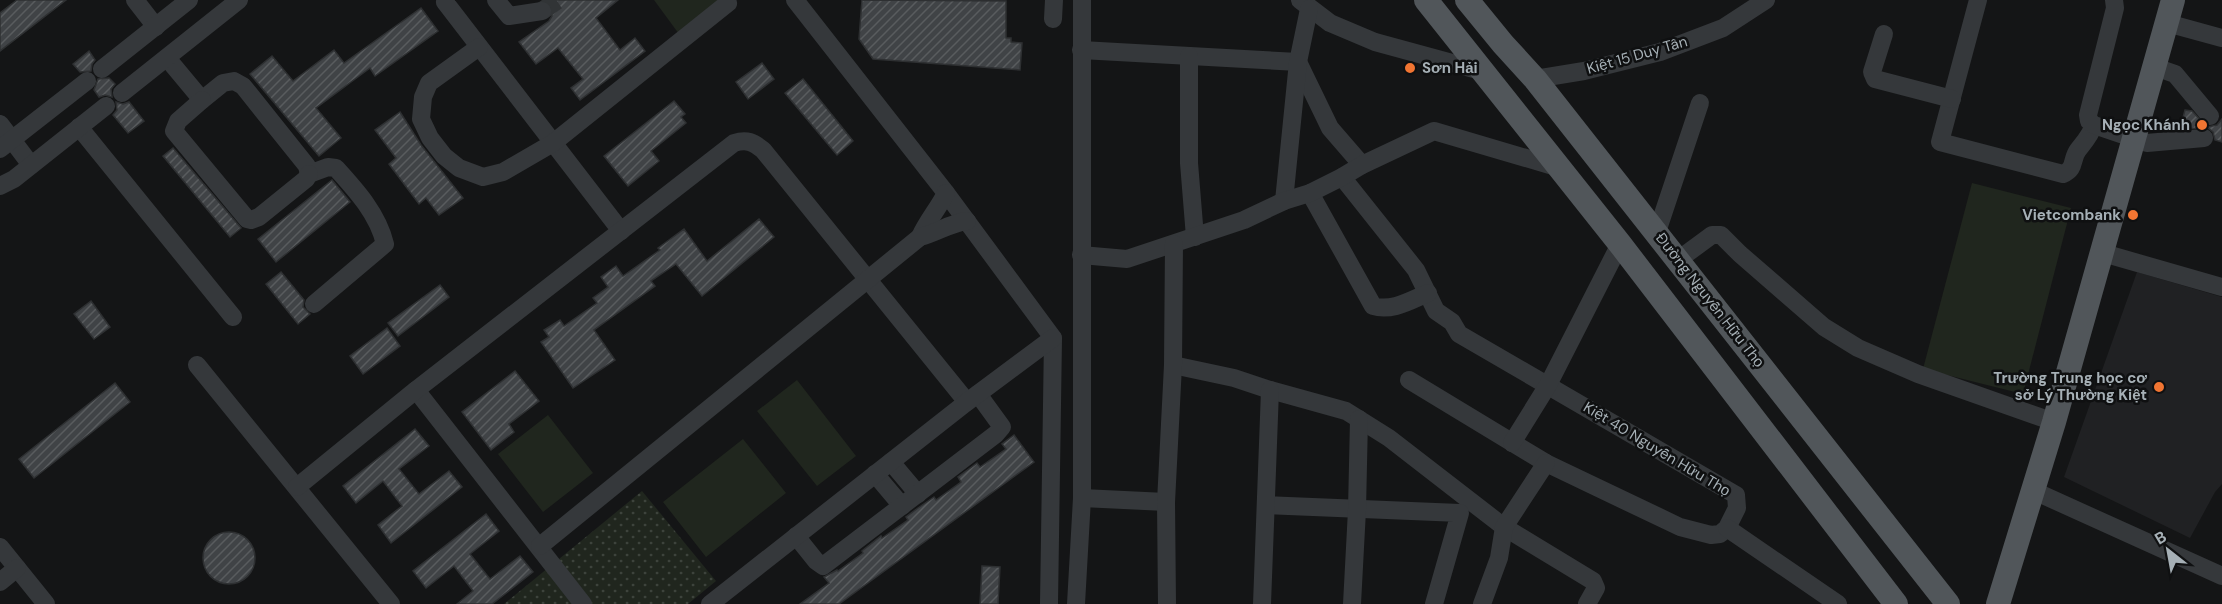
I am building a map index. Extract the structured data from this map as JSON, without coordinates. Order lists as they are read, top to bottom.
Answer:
{
  "streets": {
    "main road": ["Đường Nguyễn Hữu Thọ"],
    "street": ["Kiệt 15 Duy Tân", "Kiệt 40 Nguyễn Hữu Thọ"]
  },
  "crossings": [
    ["Kiệt 15 Duy Tân", "Đường Nguyễn Hữu Thọ"]
  ],
  "places": [
    "Sơn Hải",
    "Ngọc Khánh",
    "Vietcombank",
    "Trường Trung học cơ sở Lý Thường Kiệt"
  ],
  "north": "top left"
}
